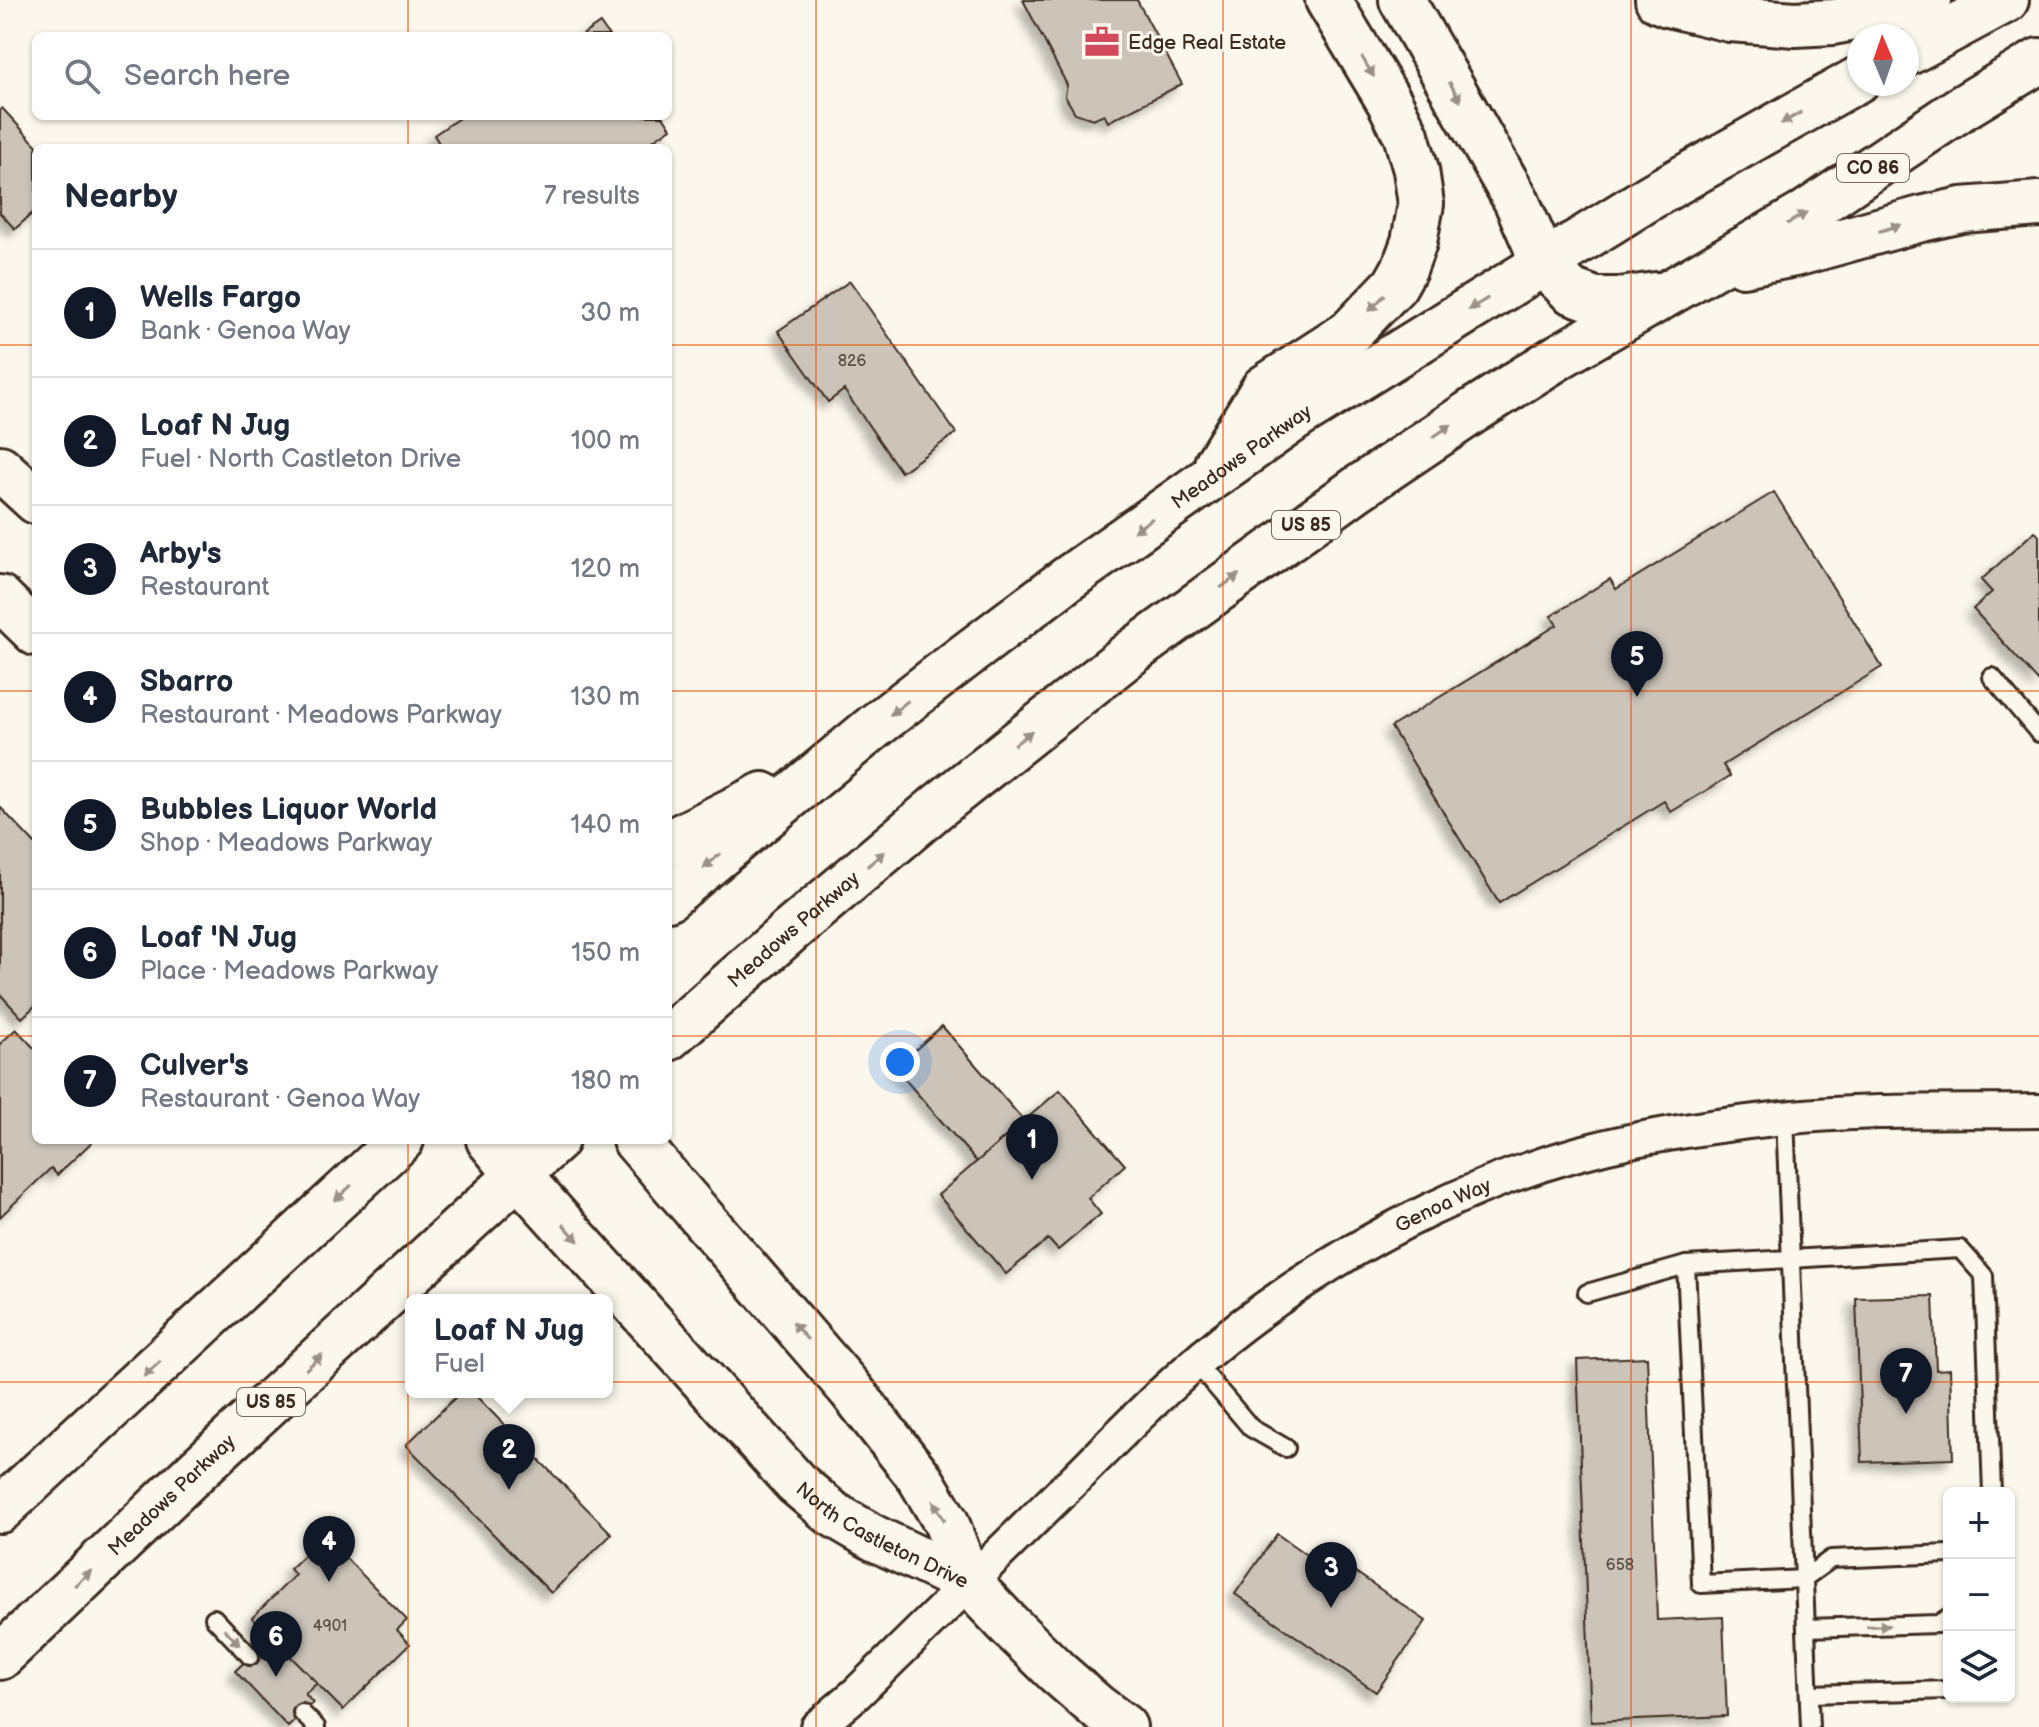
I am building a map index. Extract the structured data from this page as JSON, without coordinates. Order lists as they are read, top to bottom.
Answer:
{
  "streets": {
    "main road": [
      "CO 86",
      "Meadows Parkway",
      "US 85",
      "North Castleton Drive"
    ],
    "street": ["Genoa Way"]
  },
  "crossings": [
    ["CO 86", "Meadows Parkway"],
    ["CO 86", "US 85"],
    ["Meadows Parkway", "US 85"],
    ["Meadows Parkway", "North Castleton Drive"],
    ["Genoa Way", "North Castleton Drive"]
  ],
  "places": {
    "office": ["Edge Real Estate"]
  },
  "house_numbers": ["826", "658", "4901"],
  "north": "top",
  "page": {
    "search": "Search here",
    "heading": ["Nearby", "7 results"],
    "list": [
      {
        "mark": "1",
        "name": "Wells Fargo",
        "note": "Bank · Genoa Way",
        "value": "30 m"
      },
      {
        "mark": "2",
        "name": "Loaf N Jug",
        "note": "Fuel · North Castleton Drive",
        "value": "100 m"
      },
      {
        "mark": "3",
        "name": "Arby's",
        "note": "Restaurant",
        "value": "120 m"
      },
      {
        "mark": "4",
        "name": "Sbarro",
        "note": "Restaurant · Meadows Parkway",
        "value": "130 m"
      },
      {
        "mark": "5",
        "name": "Bubbles Liquor World",
        "note": "Shop · Meadows Parkway",
        "value": "140 m"
      },
      {
        "mark": "6",
        "name": "Loaf 'N Jug",
        "note": "Place · Meadows Parkway",
        "value": "150 m"
      },
      {
        "mark": "7",
        "name": "Culver's",
        "note": "Restaurant · Genoa Way",
        "value": "180 m"
      }
    ],
    "pins": [
      "5",
      "1",
      "7",
      "2",
      "4",
      "3",
      "6"
    ],
    "popup": ["Loaf N Jug", "Fuel"],
    "map_buttons": ["+", "−"]
  }
}
